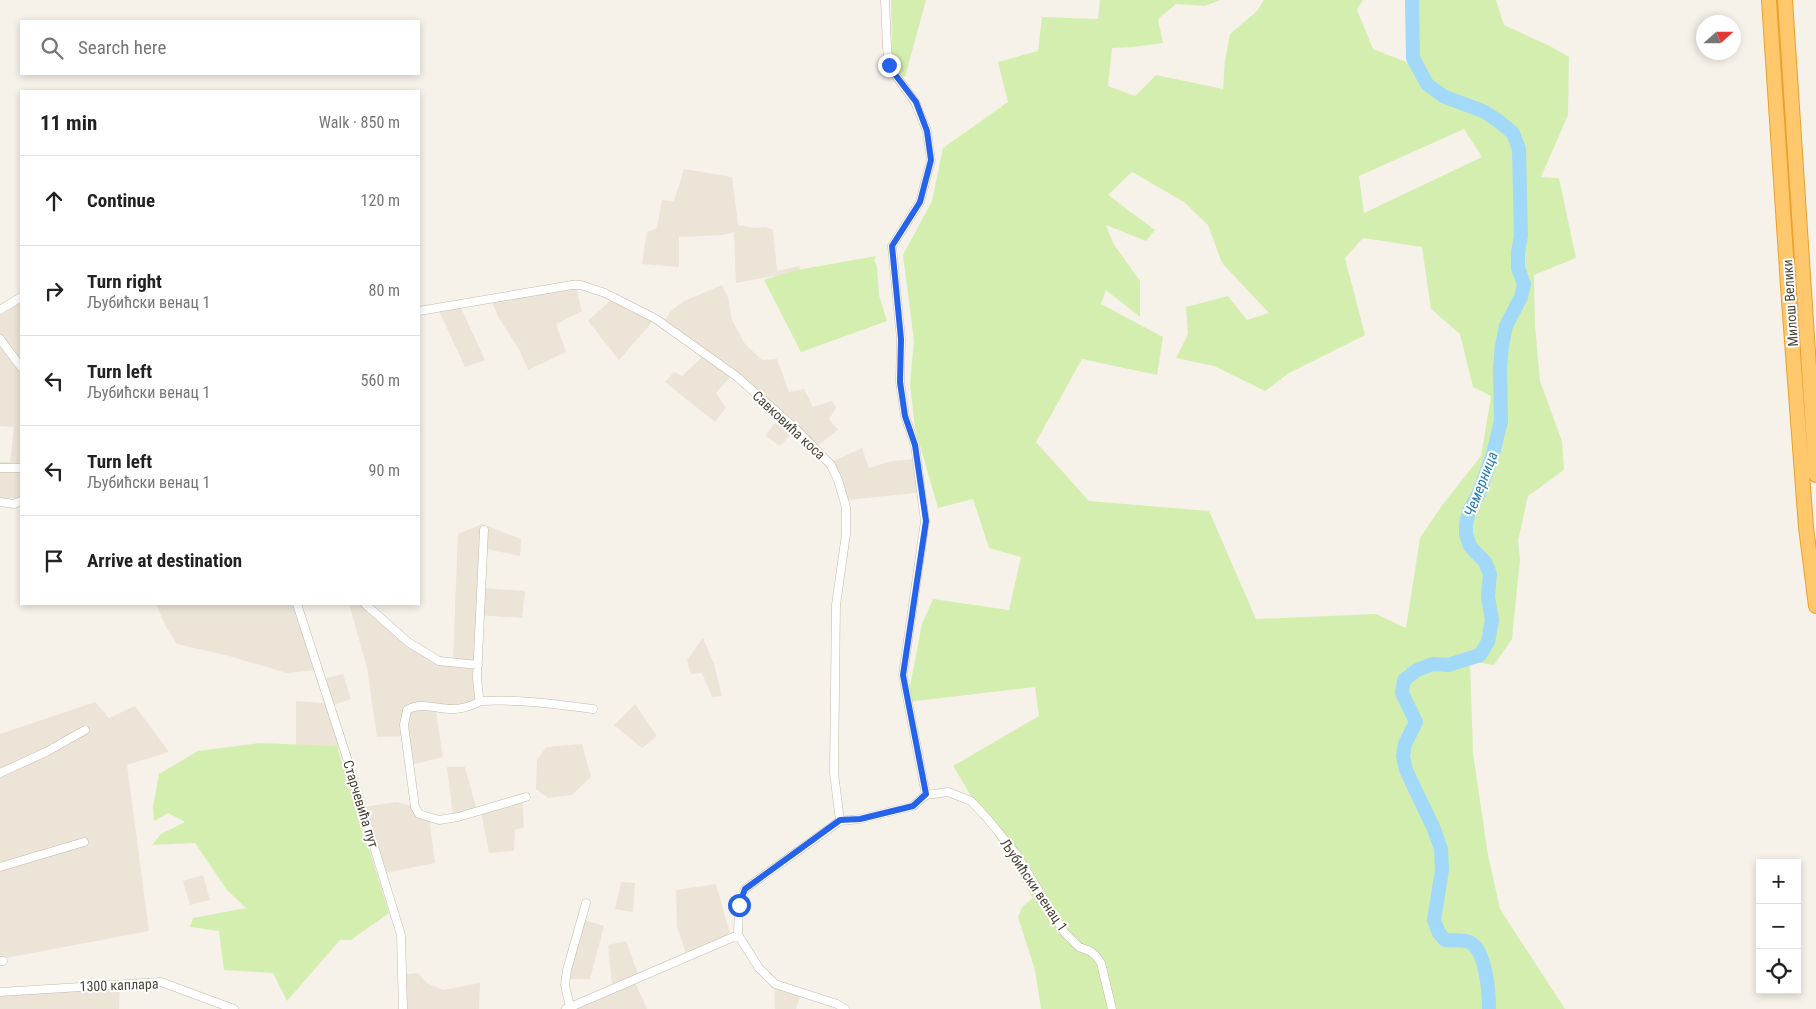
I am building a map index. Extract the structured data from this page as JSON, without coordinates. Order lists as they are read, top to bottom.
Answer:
{
  "streets": {
    "highway": ["Милош Велики"],
    "street": [
      "Савковића коса",
      "Старчевића пут",
      "Љубићски венац 1",
      "1300 каплара"
    ]
  },
  "water": ["Чемерница"],
  "north": "right",
  "page": {
    "search": "Search here",
    "heading": ["11 min", "Walk · 850 m"],
    "list": [
      ["Continue", "120 m"],
      ["Turn right", "Љубићски венац 1", "80 m"],
      ["Turn left", "Љубићски венац 1", "560 m"],
      ["Turn left", "Љубићски венац 1", "90 m"],
      "Arrive at destination"
    ],
    "map_buttons": ["+", "−"]
  }
}
